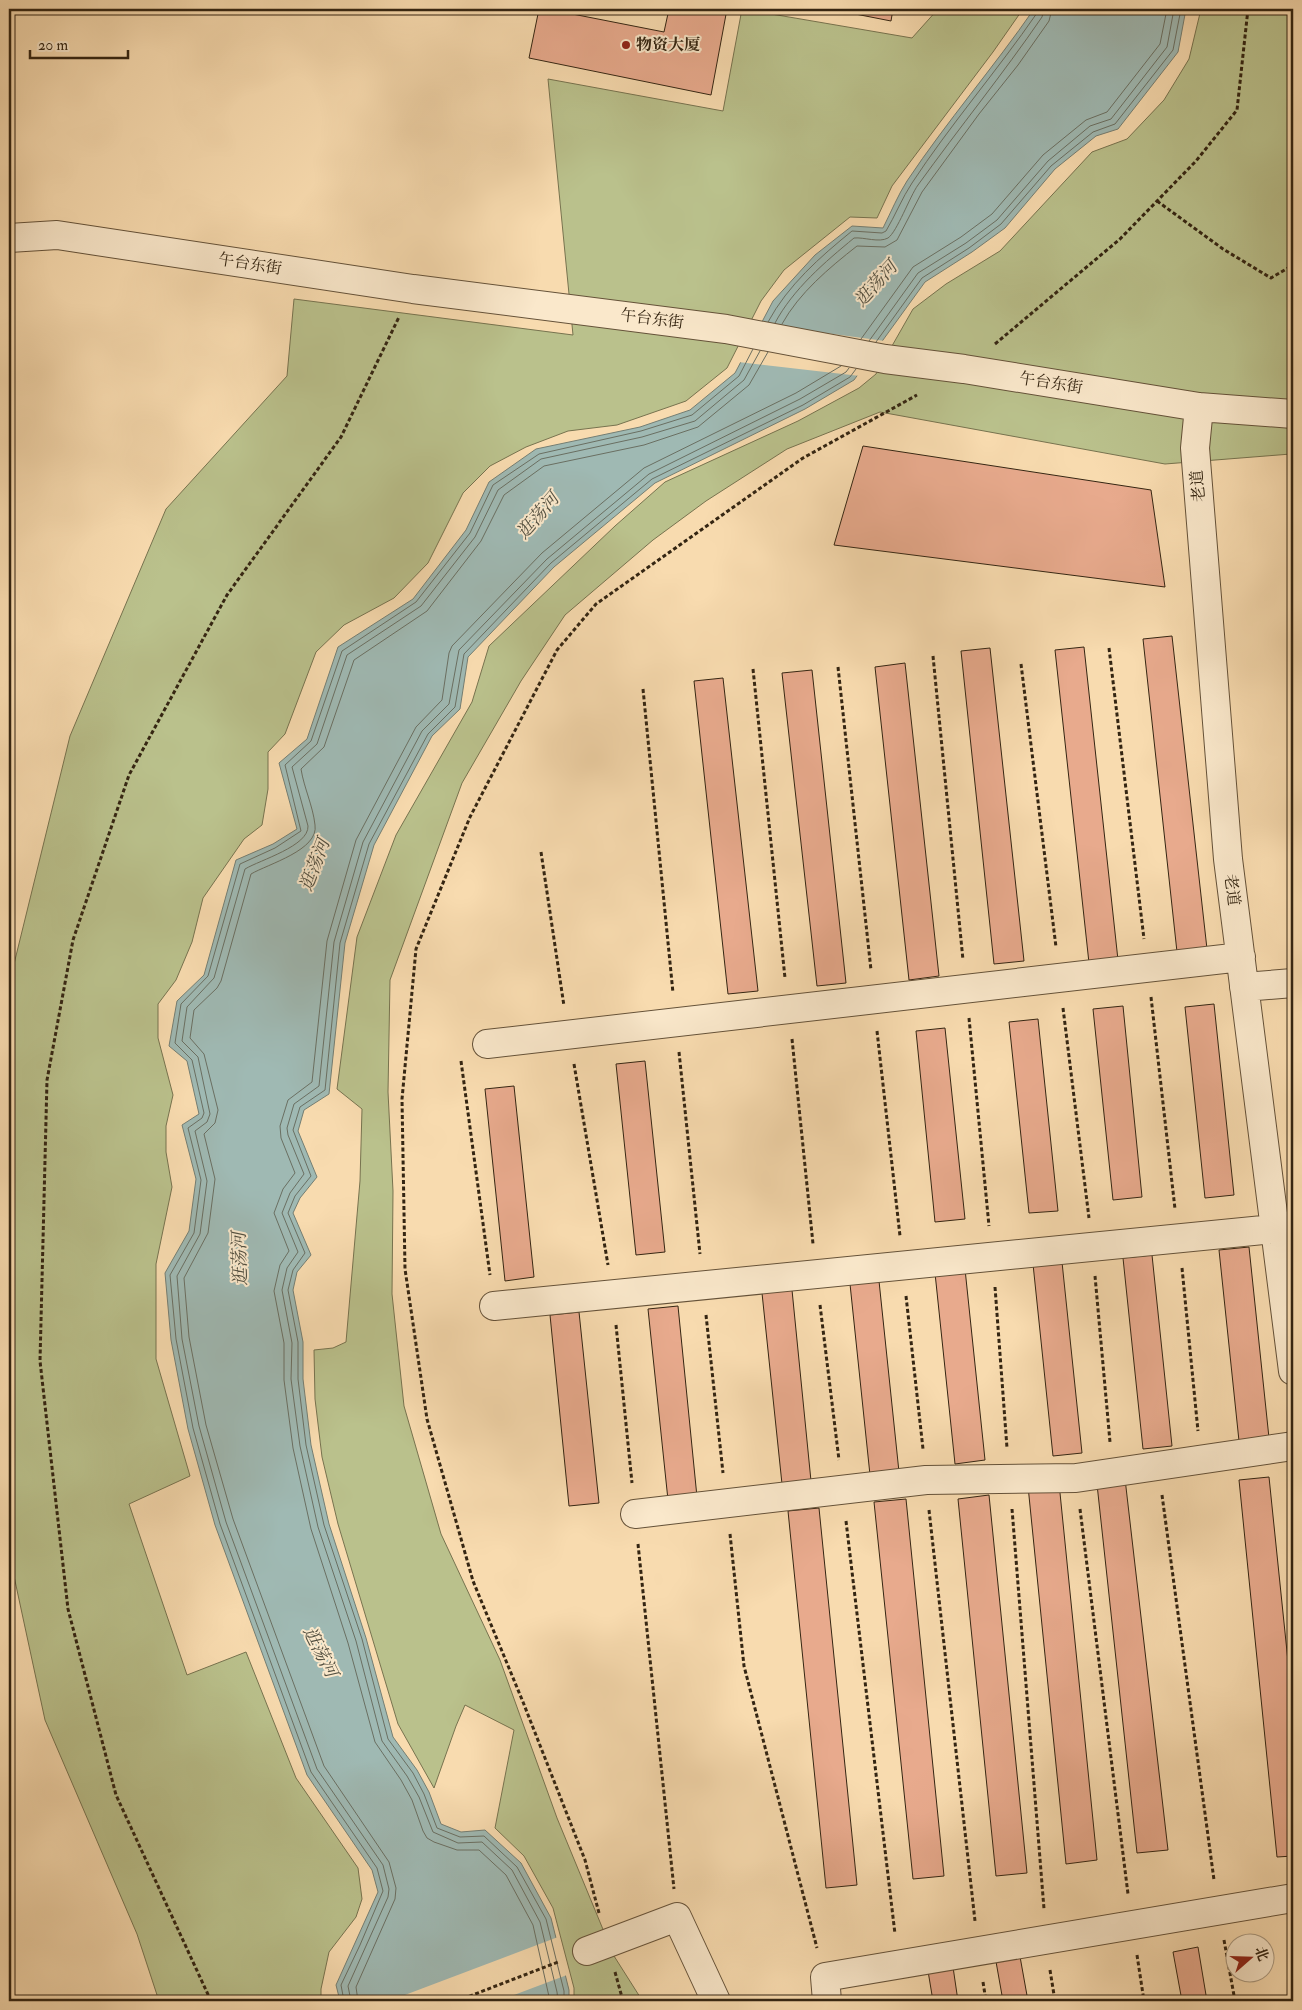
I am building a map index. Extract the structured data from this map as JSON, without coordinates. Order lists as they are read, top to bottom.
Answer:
{
  "streets": {
    "street": ["午台东街", "老道"]
  },
  "crossings": [
    ["午台东街", "老道"]
  ],
  "water": ["逛荡河"],
  "places": ["物资大厦"],
  "scale_bar": "20 m",
  "north": "right"
}
